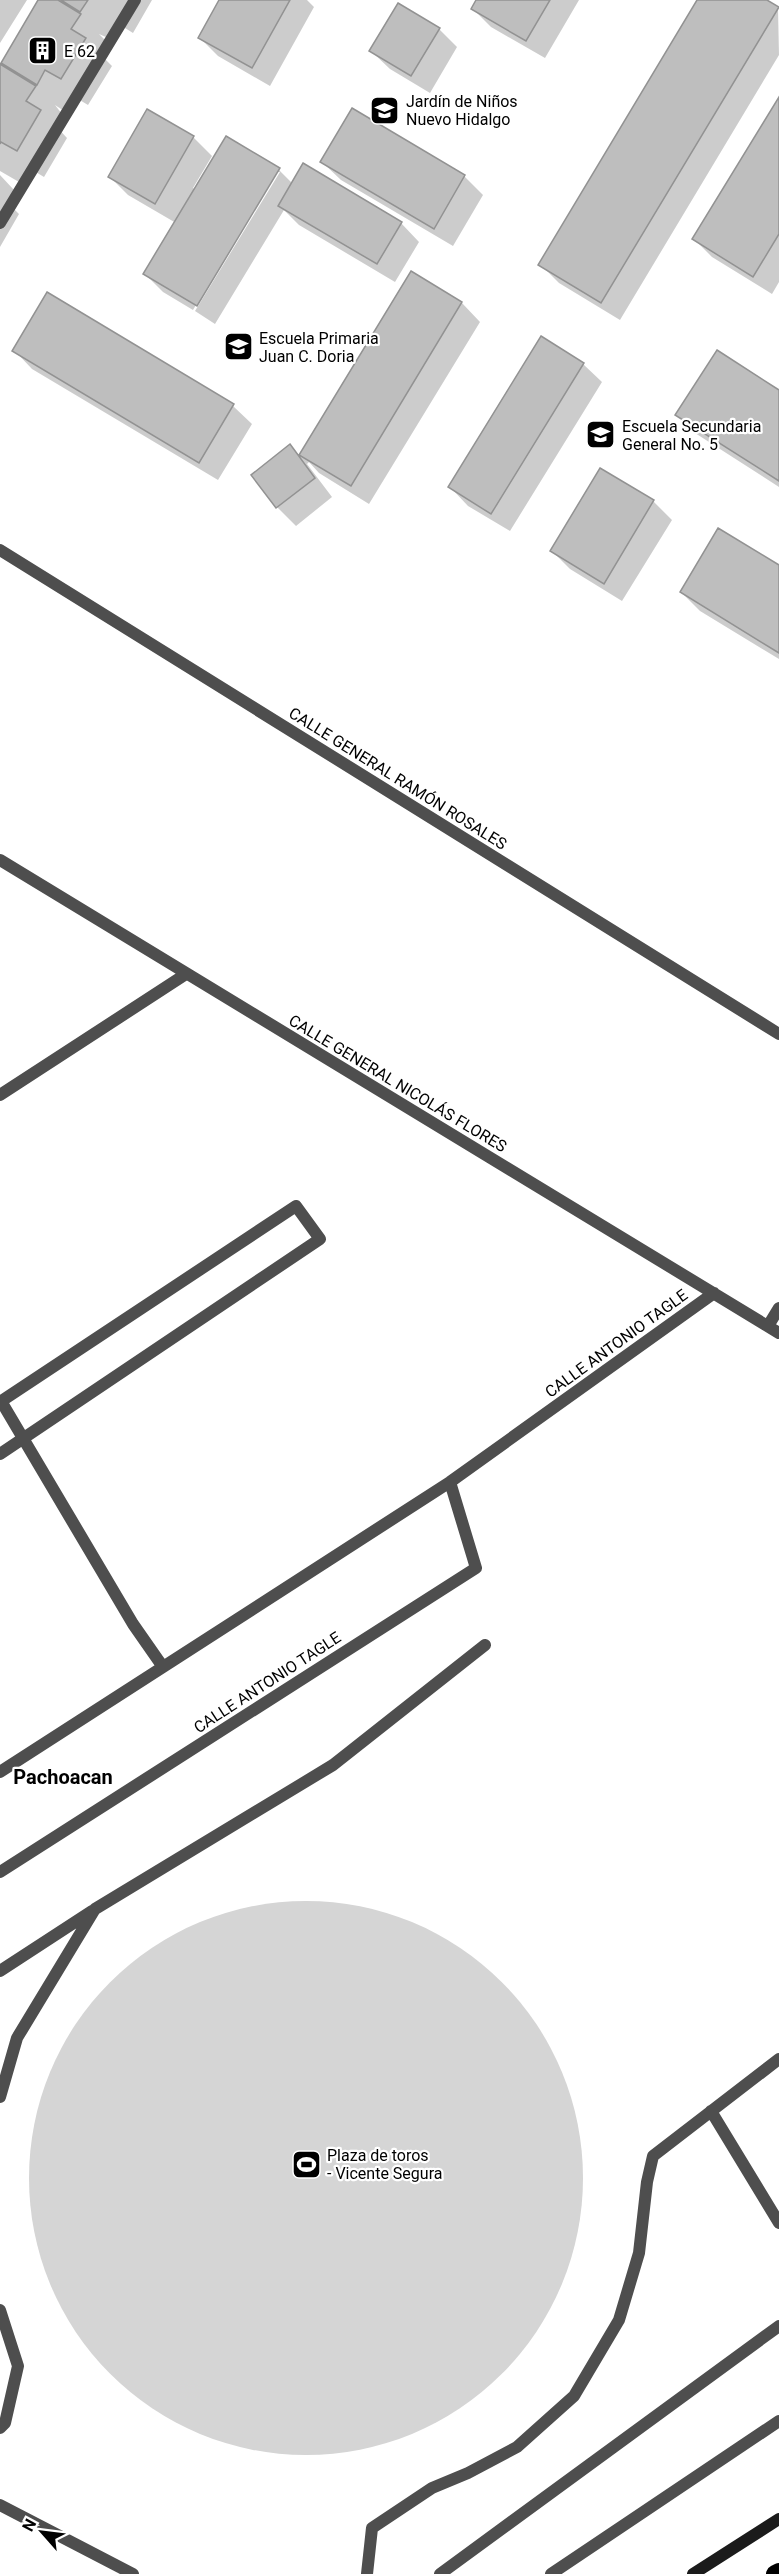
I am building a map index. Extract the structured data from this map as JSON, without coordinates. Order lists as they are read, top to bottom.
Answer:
{
  "streets": {
    "street": ["CALLE GENERAL RAMÓN ROSALES", "CALLE GENERAL NICOLÁS FLORES", "CALLE ANTONIO TAGLE"]
  },
  "crossings": [
    ["CALLE GENERAL NICOLÁS FLORES", "CALLE ANTONIO TAGLE"]
  ],
  "districts": ["Pachoacan"],
  "places": {
    "building": ["E 62"],
    "school or university": ["Jardín de Niños Nuevo Hidalgo", "Escuela Primaria Juan C. Doria", "Escuela Secundaria General No. 5"],
    "sports": ["Plaza de toros - Vicente Segura"]
  },
  "north": "top left"
}
